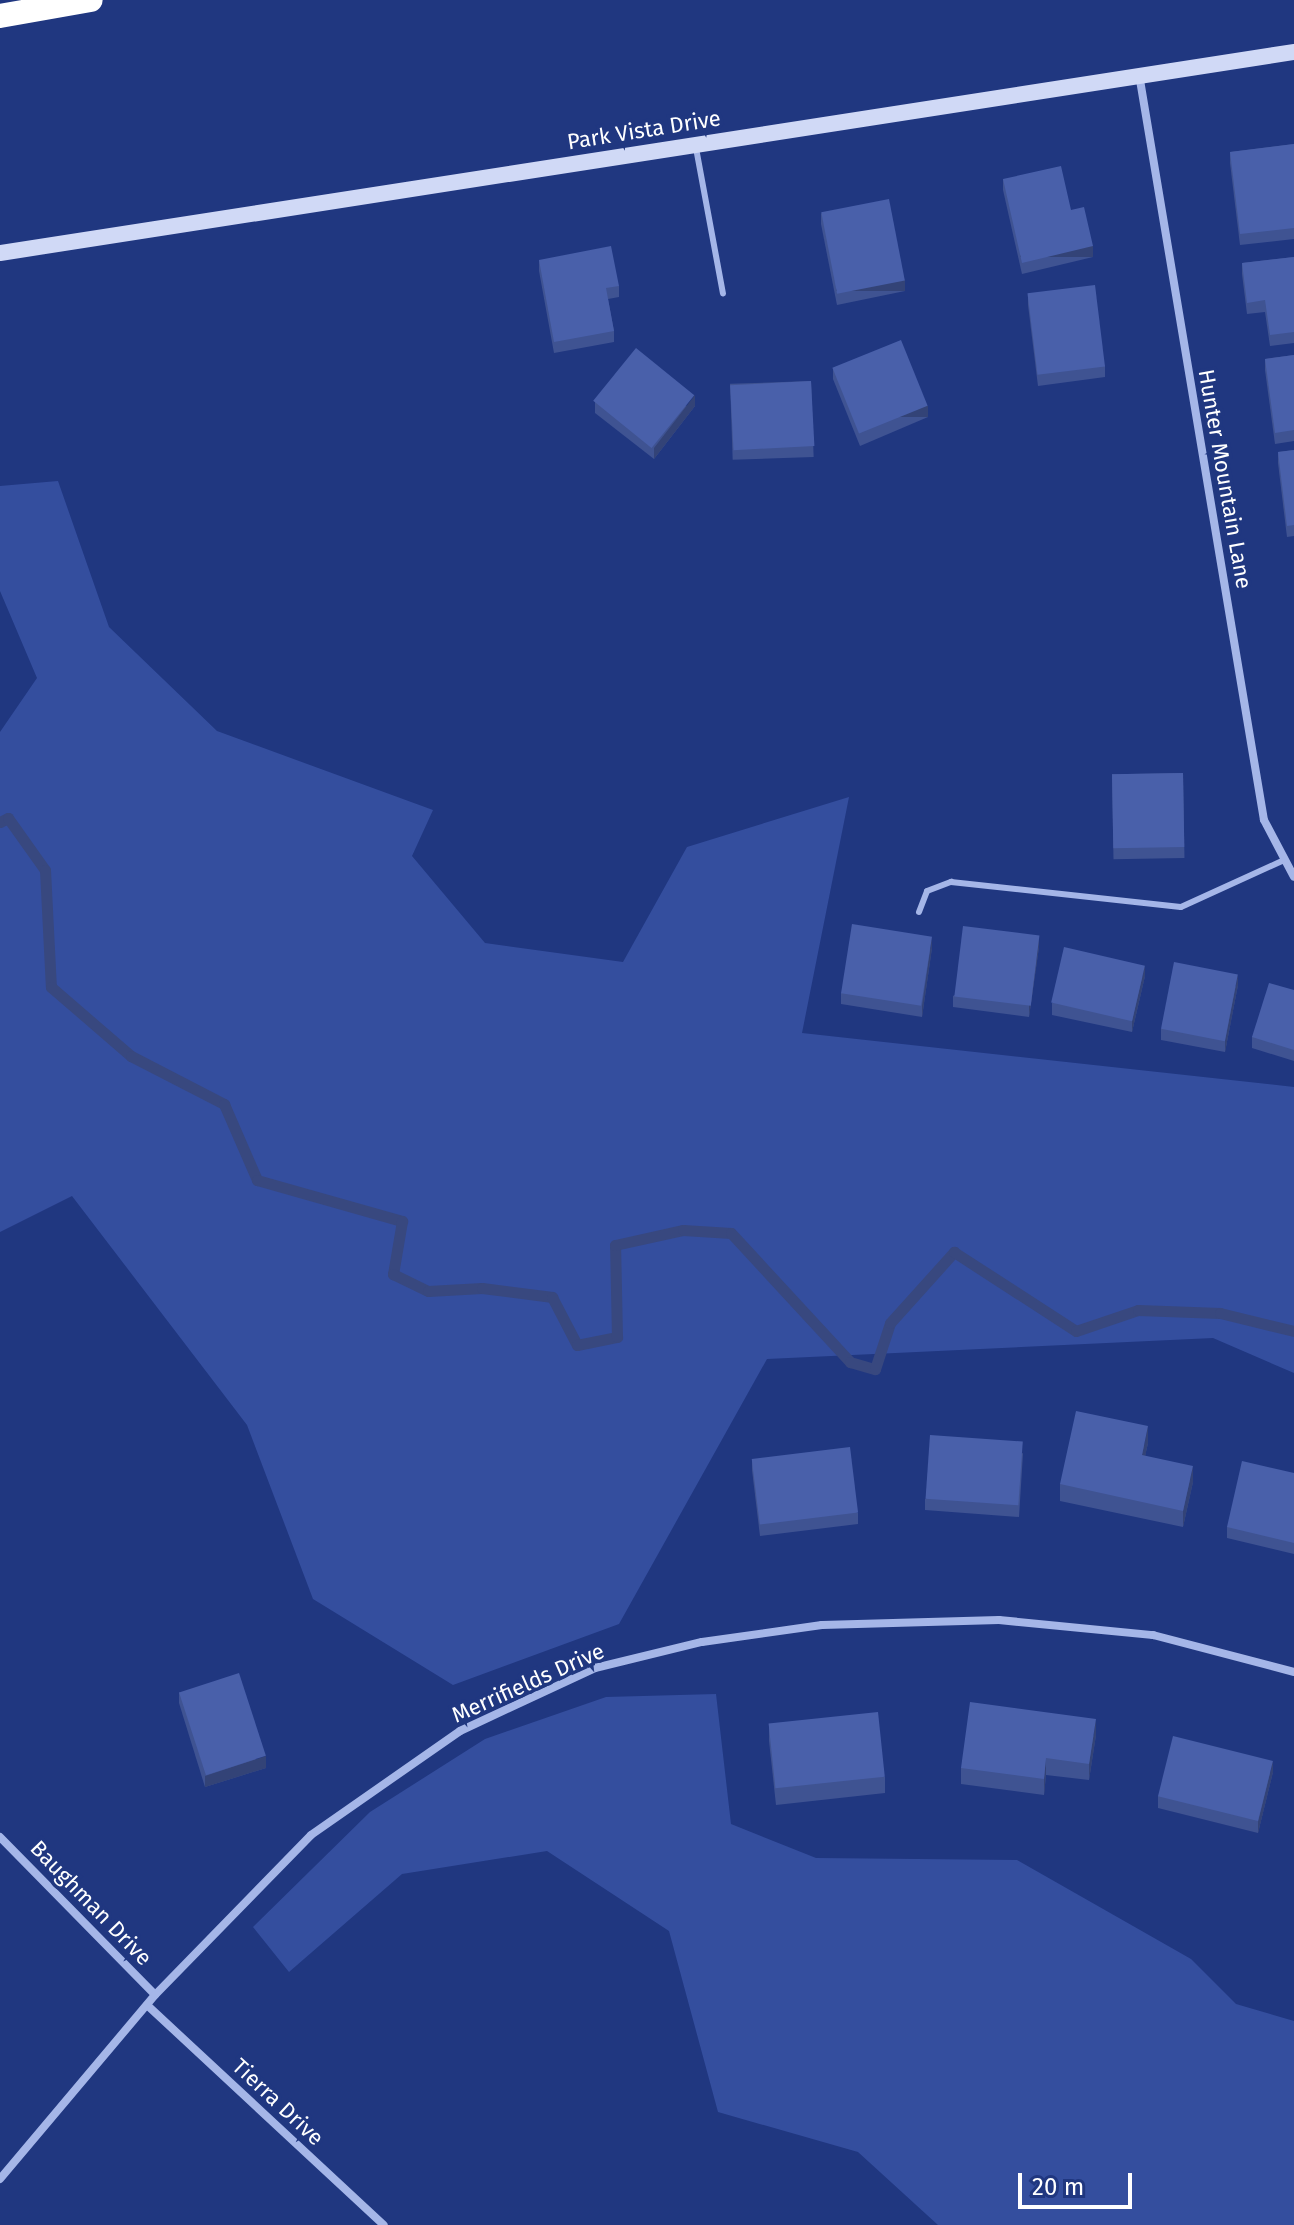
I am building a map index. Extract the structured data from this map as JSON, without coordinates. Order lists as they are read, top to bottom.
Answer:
{
  "streets": {
    "street": [
      "Park Vista Drive",
      "Hunter Mountain Lane",
      "Merrifields Drive",
      "Baughman Drive",
      "Tierra Drive"
    ]
  },
  "crossings": [
    ["Park Vista Drive", "Hunter Mountain Lane"],
    ["Merrifields Drive", "Baughman Drive"],
    ["Merrifields Drive", "Tierra Drive"]
  ],
  "scale_bar": "20 m"
}
